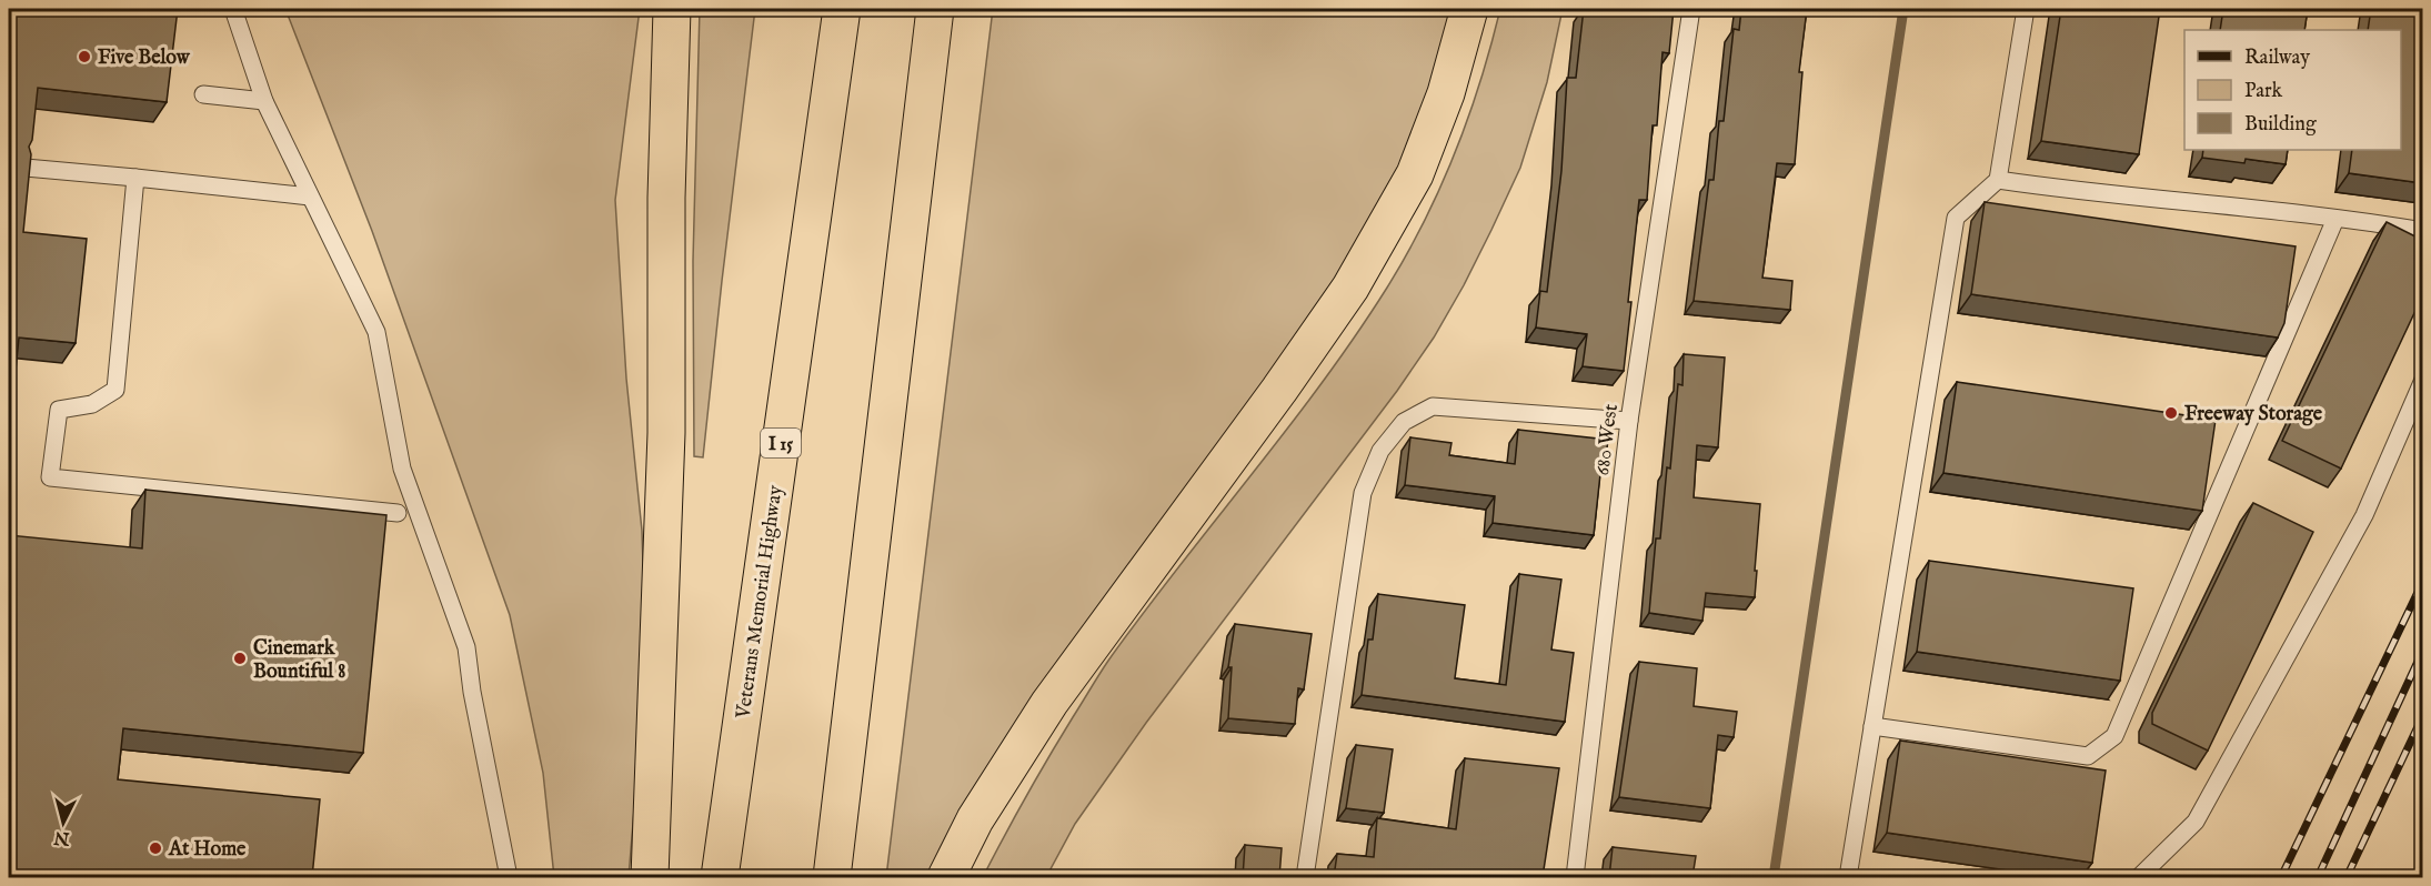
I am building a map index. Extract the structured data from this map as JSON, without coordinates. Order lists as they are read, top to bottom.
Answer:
{
  "streets": {
    "highway": ["I 15", "Veterans Memorial Highway"],
    "lane": ["680 West"]
  },
  "places": [
    "Five Below",
    "Freeway Storage",
    "Cinemark Bountiful 8",
    "At Home"
  ],
  "legend": ["Railway", "Park", "Building"],
  "north": "bottom"
}
